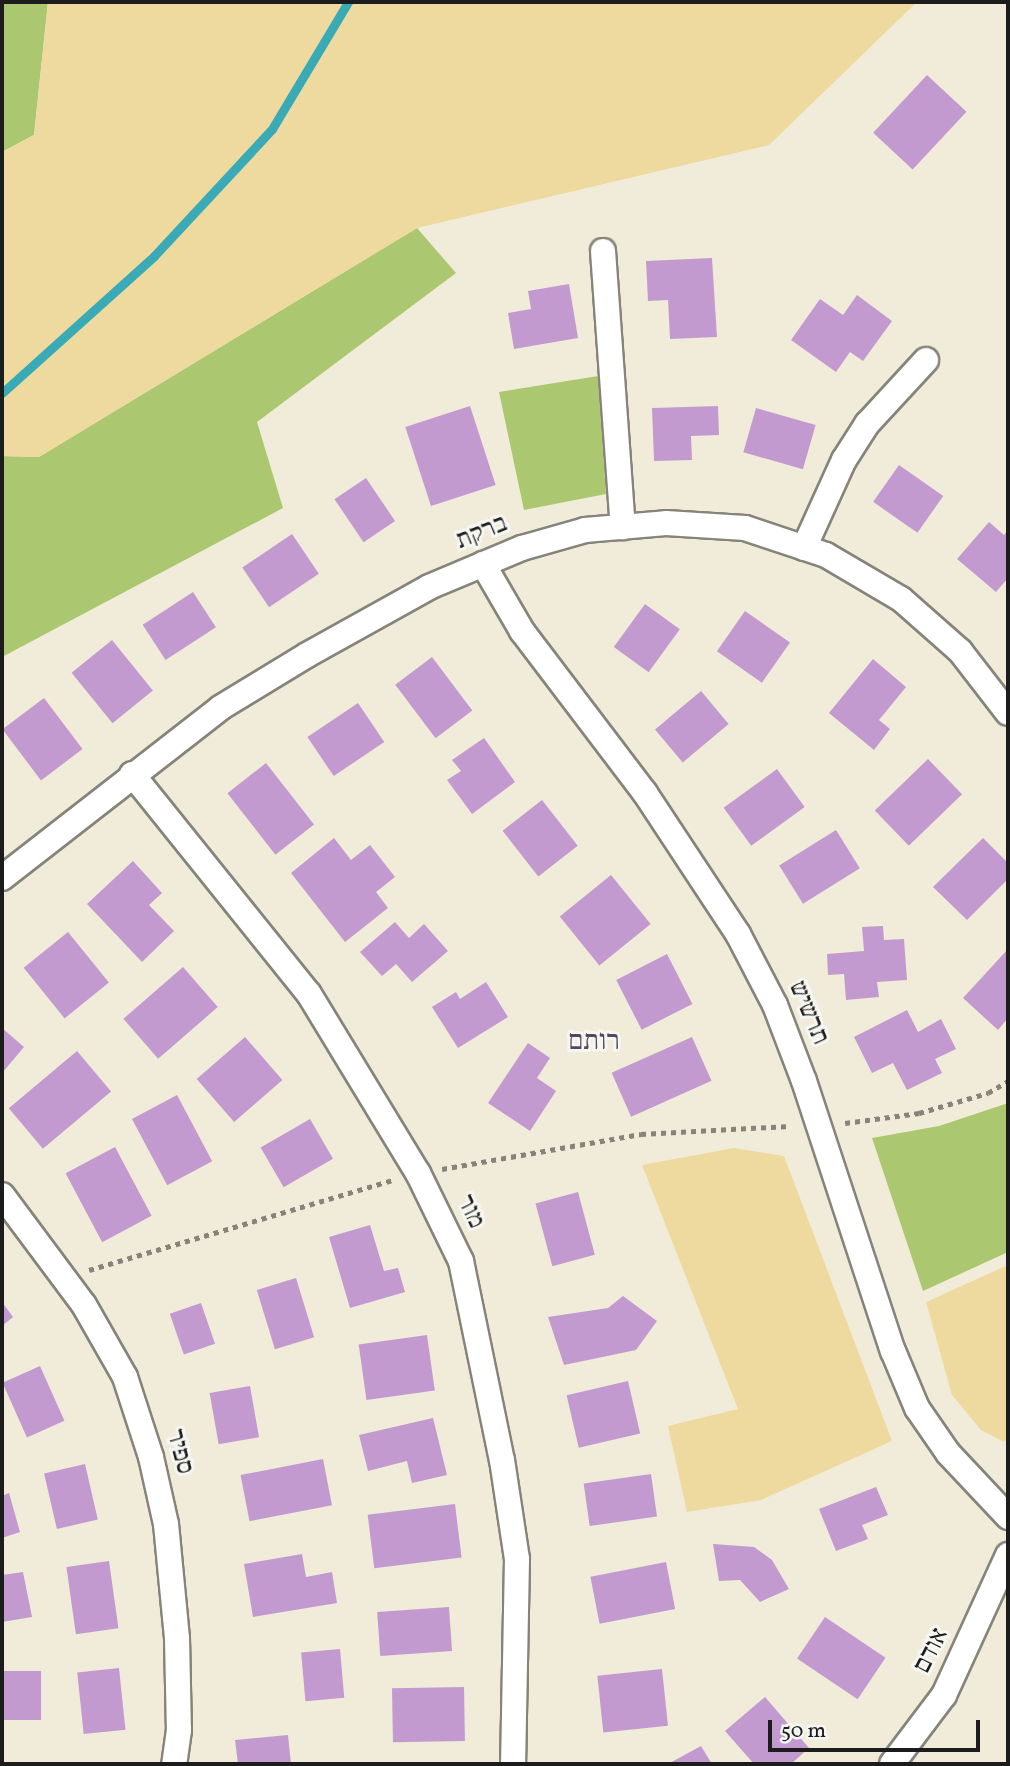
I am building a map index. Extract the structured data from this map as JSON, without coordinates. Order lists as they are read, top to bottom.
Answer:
{
  "streets": {
    "street": [
      "ברקת",
      "תרשיש",
      "מור",
      "ספיר",
      "אודם"
    ]
  },
  "crossings": [
    ["ברקת", "תרשיש"],
    ["ברקת", "מור"]
  ],
  "districts": ["רותם"],
  "scale_bar": "50 m"
}
